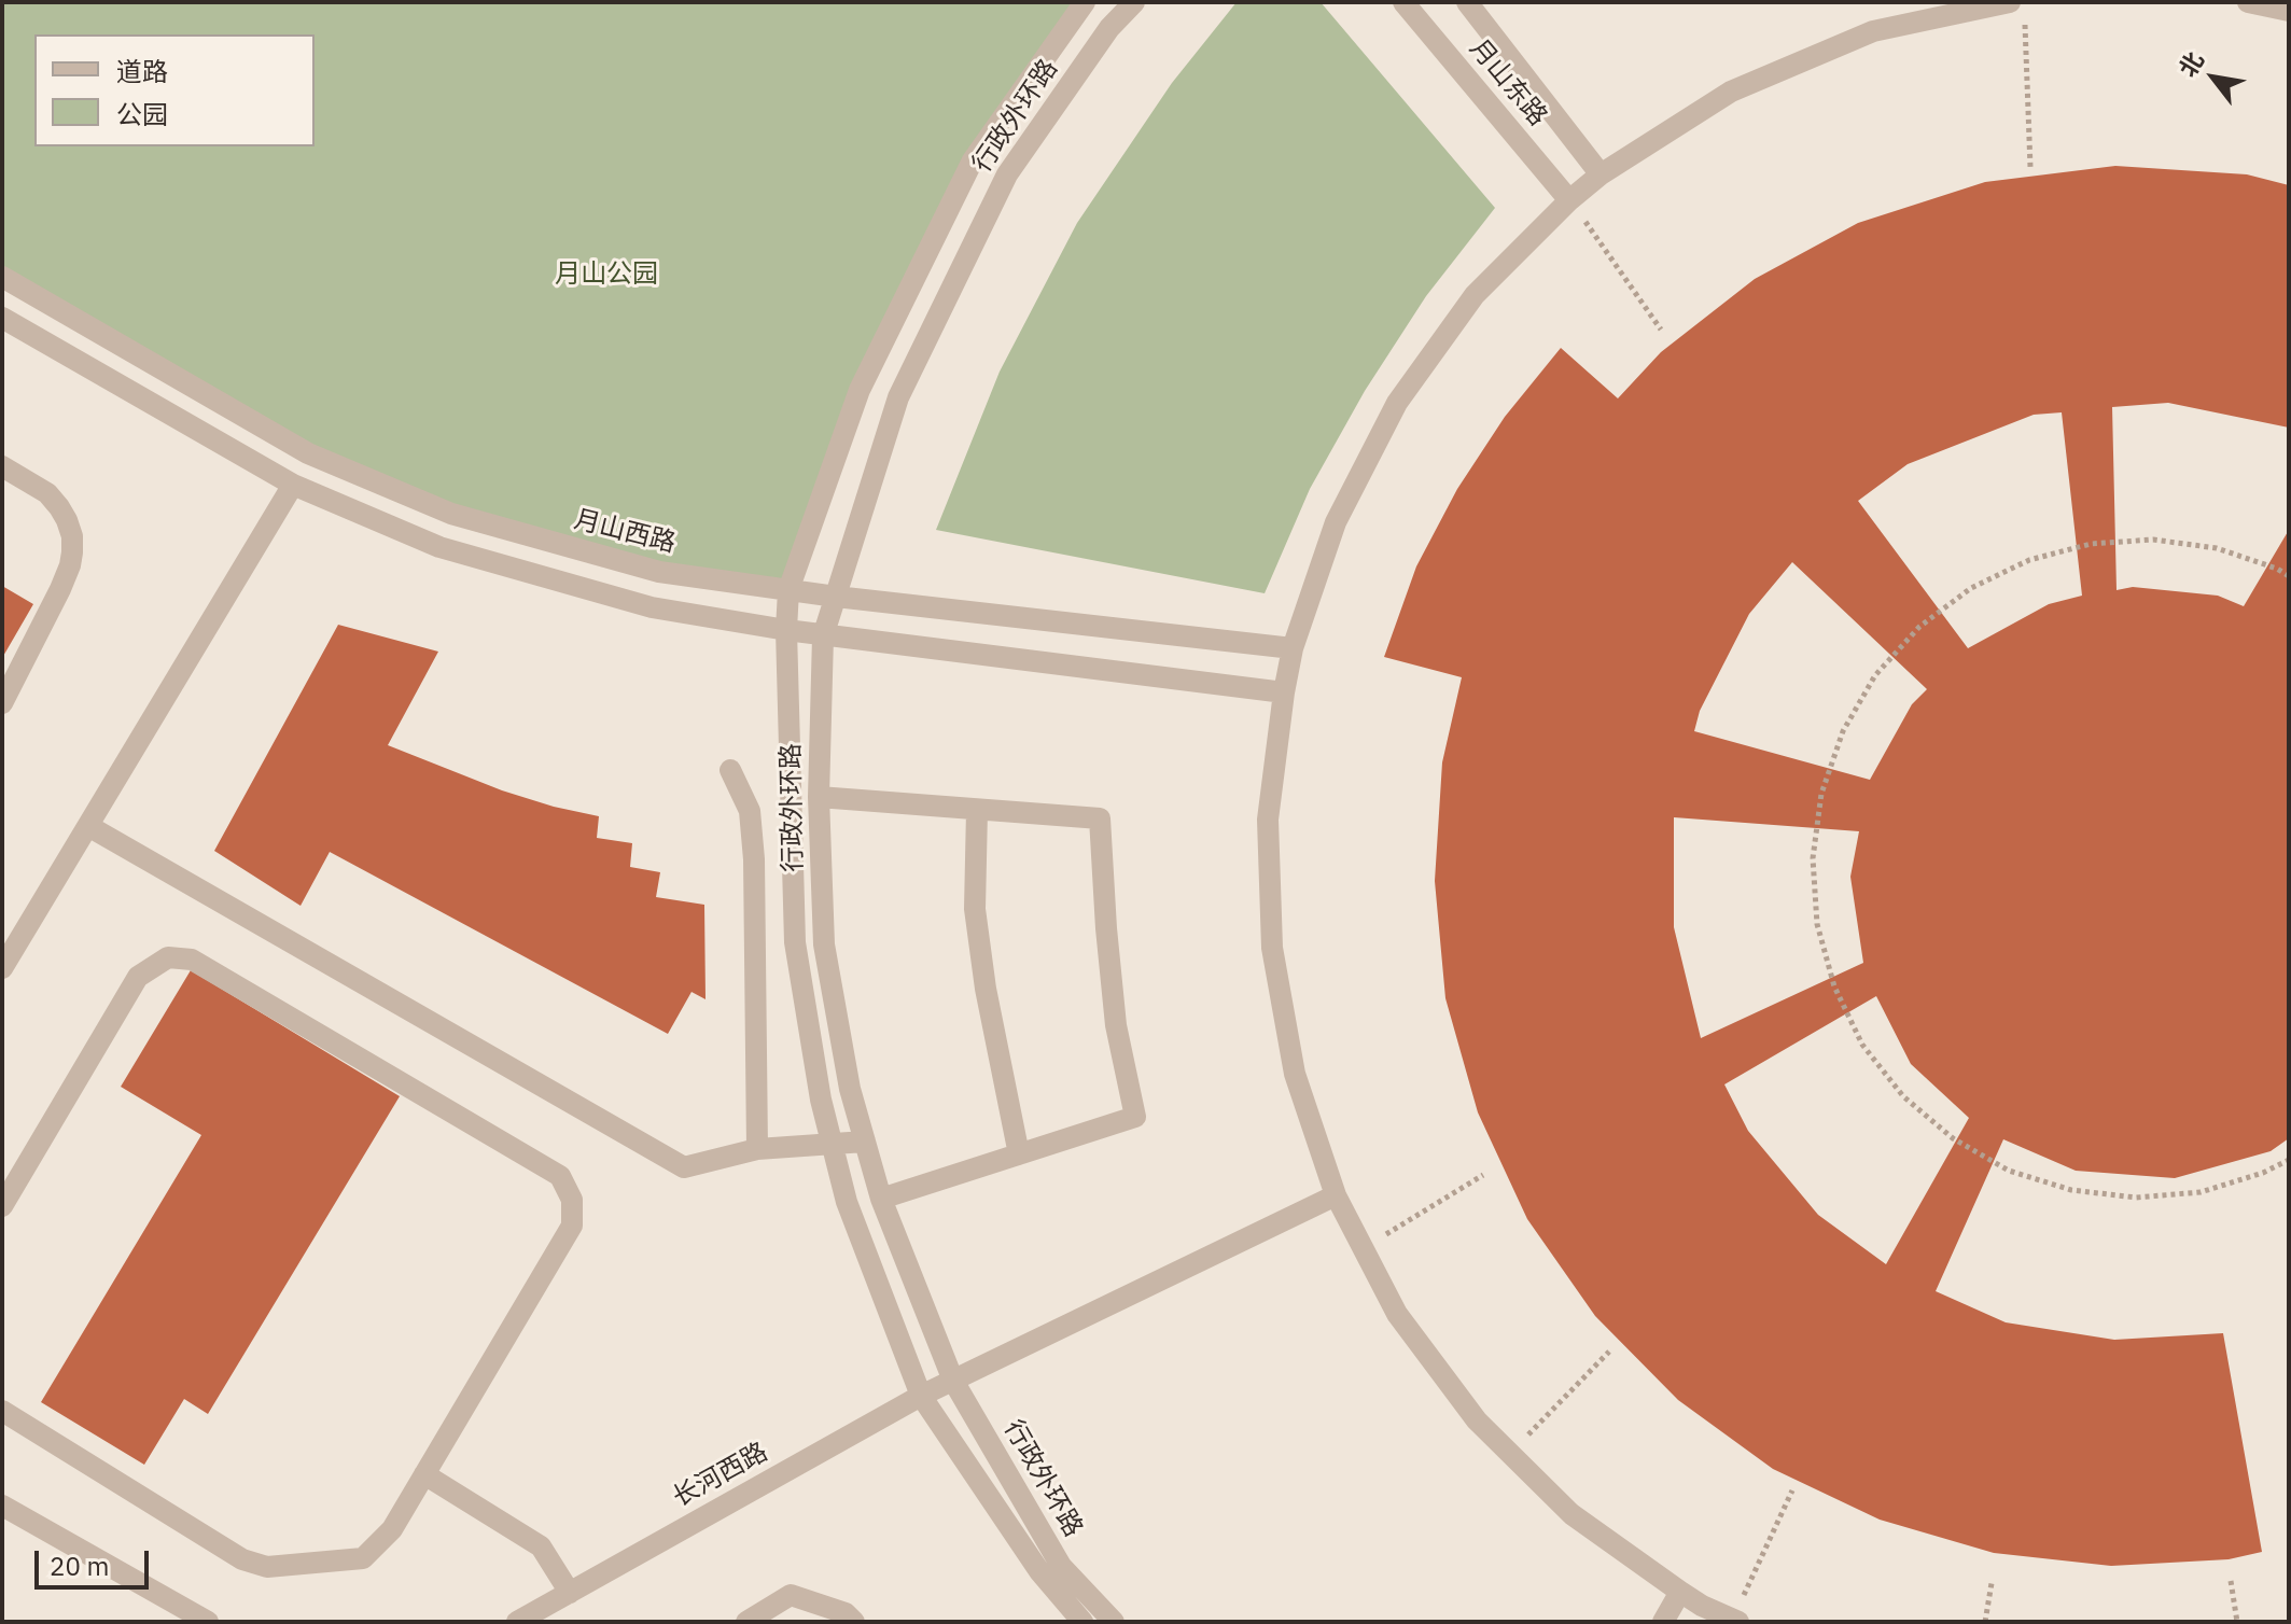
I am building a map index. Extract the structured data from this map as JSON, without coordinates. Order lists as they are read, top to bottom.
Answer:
{
  "streets": {
    "street": [
      "月山东路",
      "行政外环路",
      "月山西路",
      "长河西路"
    ]
  },
  "crossings": [
    ["行政外环路", "月山西路"],
    ["行政外环路", "长河西路"]
  ],
  "parks": ["月山公园"],
  "legend": ["道路", "公园"],
  "scale_bar": "20 m",
  "north": "top left"
}
